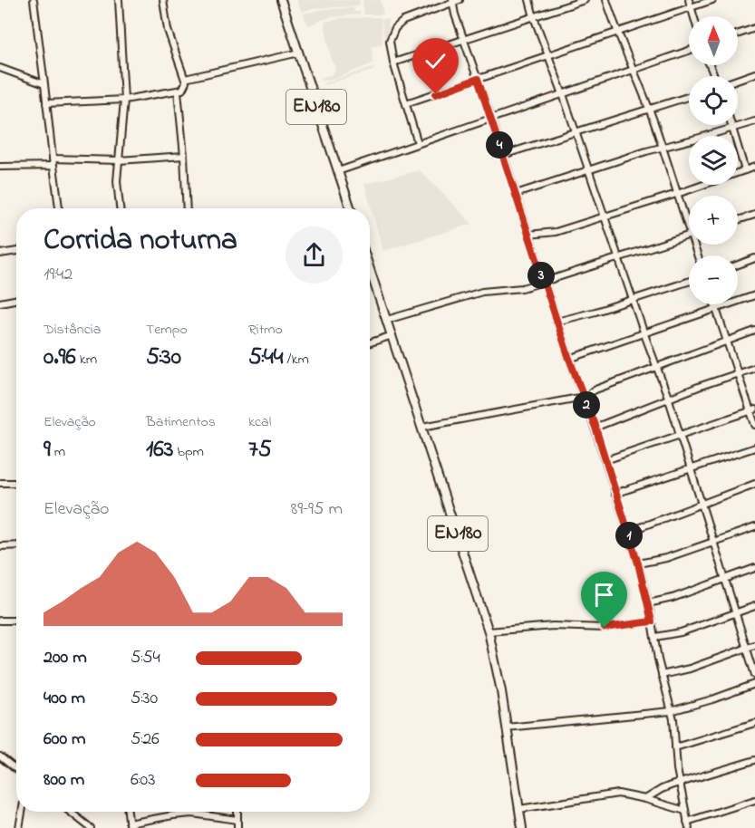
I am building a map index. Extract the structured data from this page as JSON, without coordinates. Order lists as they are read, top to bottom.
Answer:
{
  "streets": {
    "main road": ["EN180"]
  },
  "north": "top",
  "page": {
    "map_buttons": ["+", "−"],
    "pins": [
      "4",
      "3",
      "2",
      "1"
    ],
    "heading": ["Corrida noturna", "19:42"],
    "stats": [
      ["Distância", "0.96 km"],
      ["Tempo", "5:30"],
      ["Ritmo", "5:44 /km"],
      ["Elevação", "9 m"],
      ["Batimentos", "163 bpm"],
      ["kcal", "75"]
    ],
    "chart": ["Elevação", "89–95 m"],
    "list": [
      {
        "name": "200 m",
        "note": "5:54"
      },
      {
        "name": "400 m",
        "note": "5:30"
      },
      {
        "name": "600 m",
        "note": "5:26"
      },
      {
        "name": "800 m",
        "note": "6:03"
      }
    ]
  }
}
